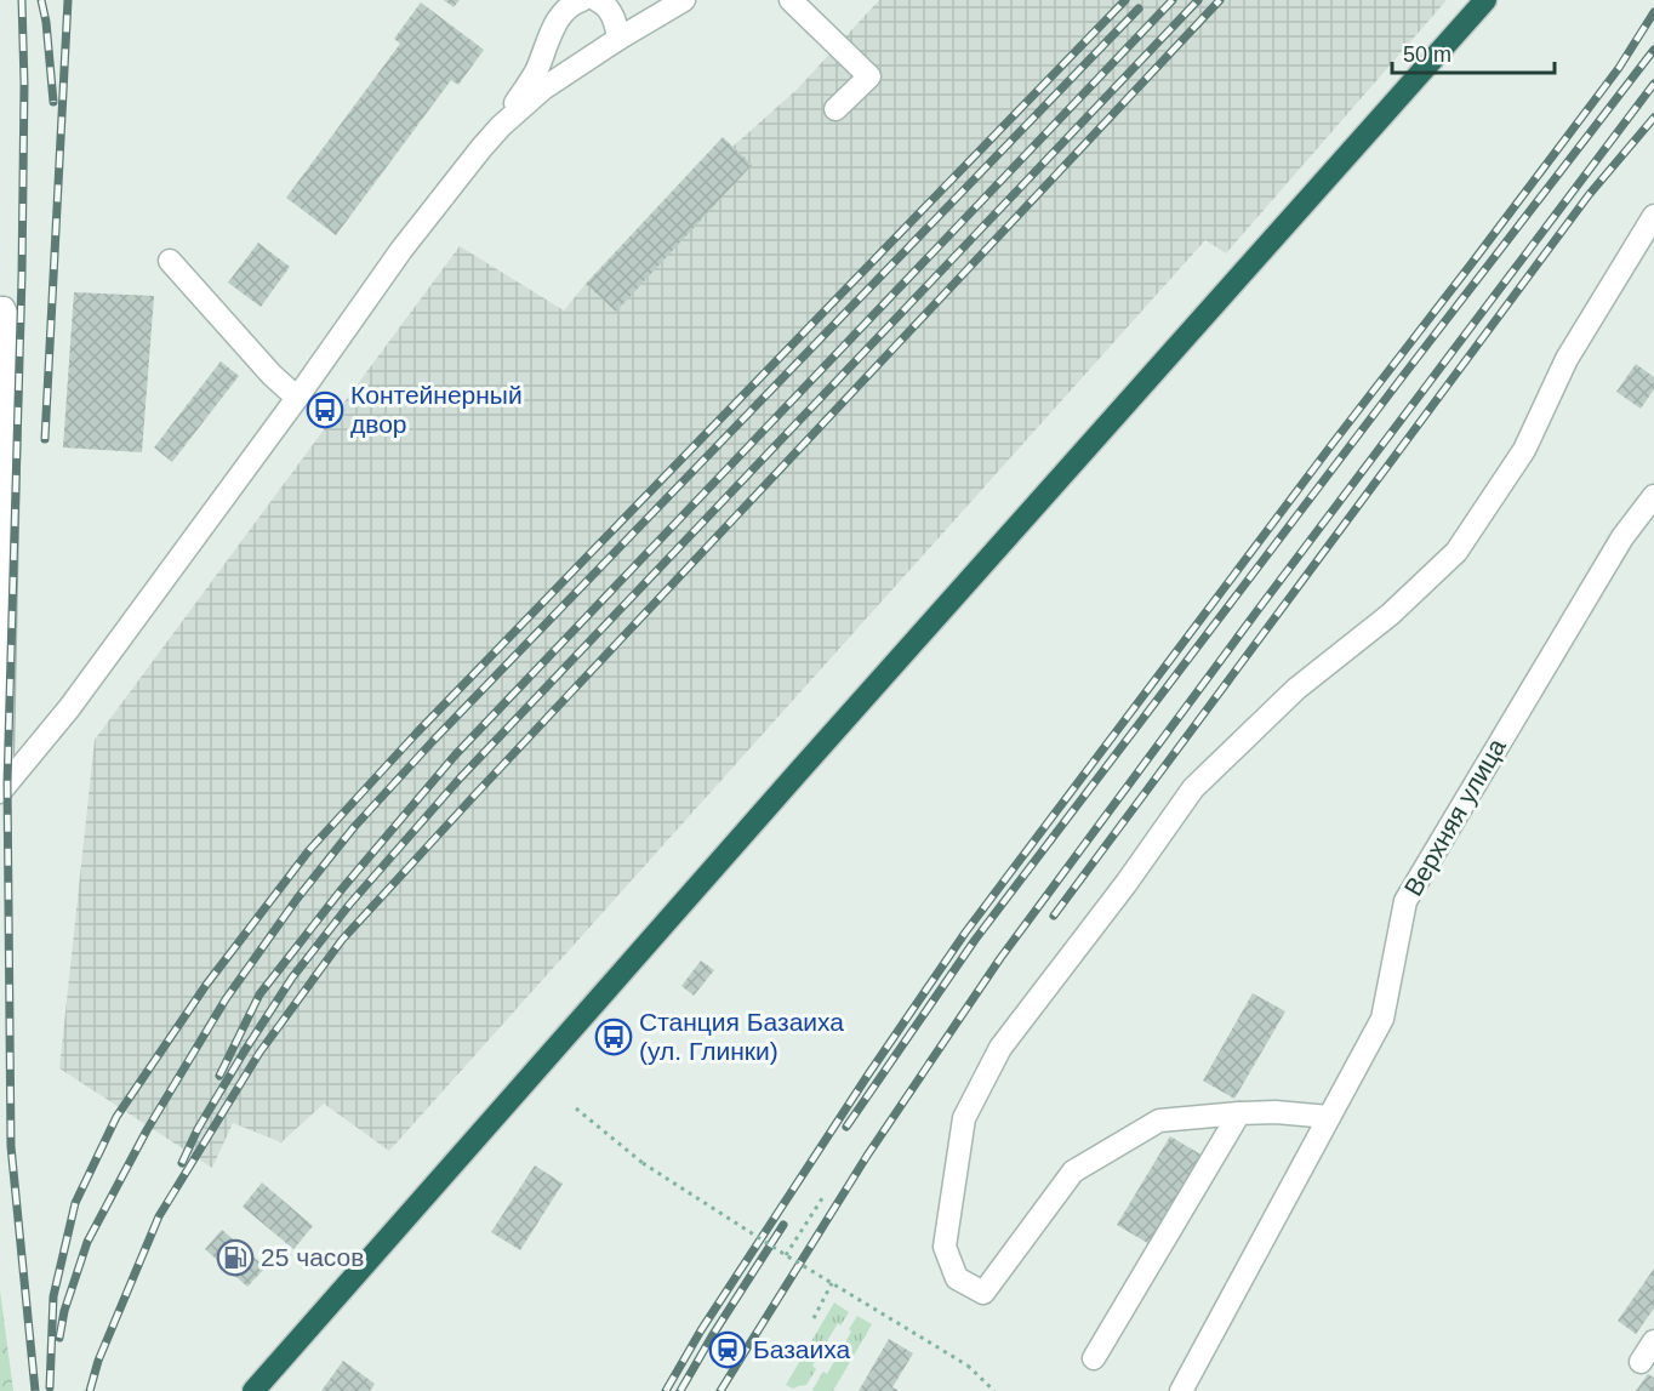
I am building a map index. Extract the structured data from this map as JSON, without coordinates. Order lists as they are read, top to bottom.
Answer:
{
  "streets": {
    "street": ["Верхняя улица"]
  },
  "places": {
    "bus stop": ["Контейнерный двор", "Станция Базаиха (ул. Глинки)"],
    "fuel station": ["25 часов"],
    "station": ["Базаиха"]
  },
  "scale_bar": "50 m"
}
